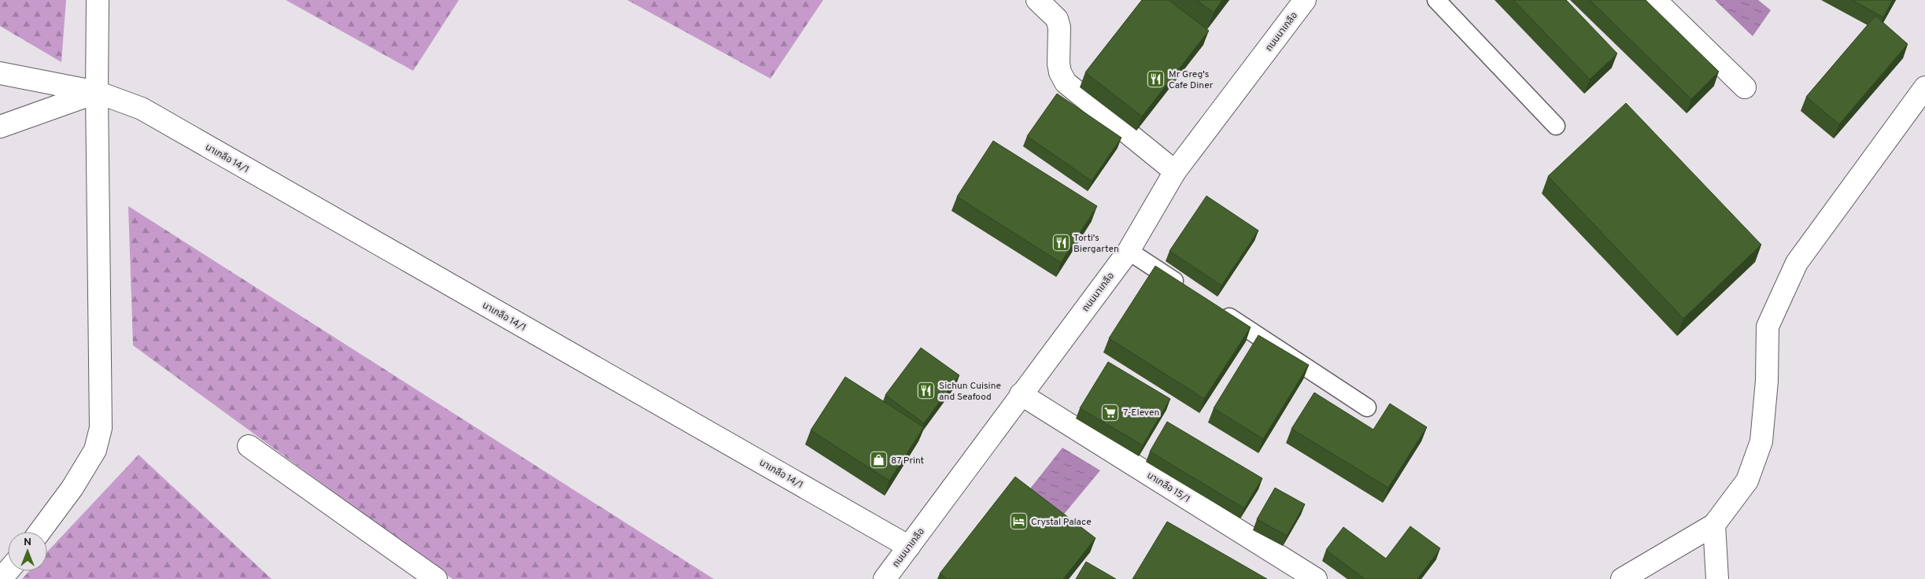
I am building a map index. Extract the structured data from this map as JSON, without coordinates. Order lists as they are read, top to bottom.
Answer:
{
  "streets": {
    "street": ["ถนนนาเกลือ", "นาเกลือ 14/1", "นาเกลือ 15/1"]
  },
  "crossings": [
    ["ถนนนาเกลือ", "นาเกลือ 14/1"],
    ["ถนนนาเกลือ", "นาเกลือ 15/1"]
  ],
  "places": {
    "restaurant": ["Mr Greg's Cafe Diner", "Torti's Biergarten", "Sichun Cuisine and Seafood"],
    "supermarket": ["7-Eleven"],
    "shop": ["87 Print"],
    "hotel": ["Crystal Palace"]
  },
  "north": "top"
}
